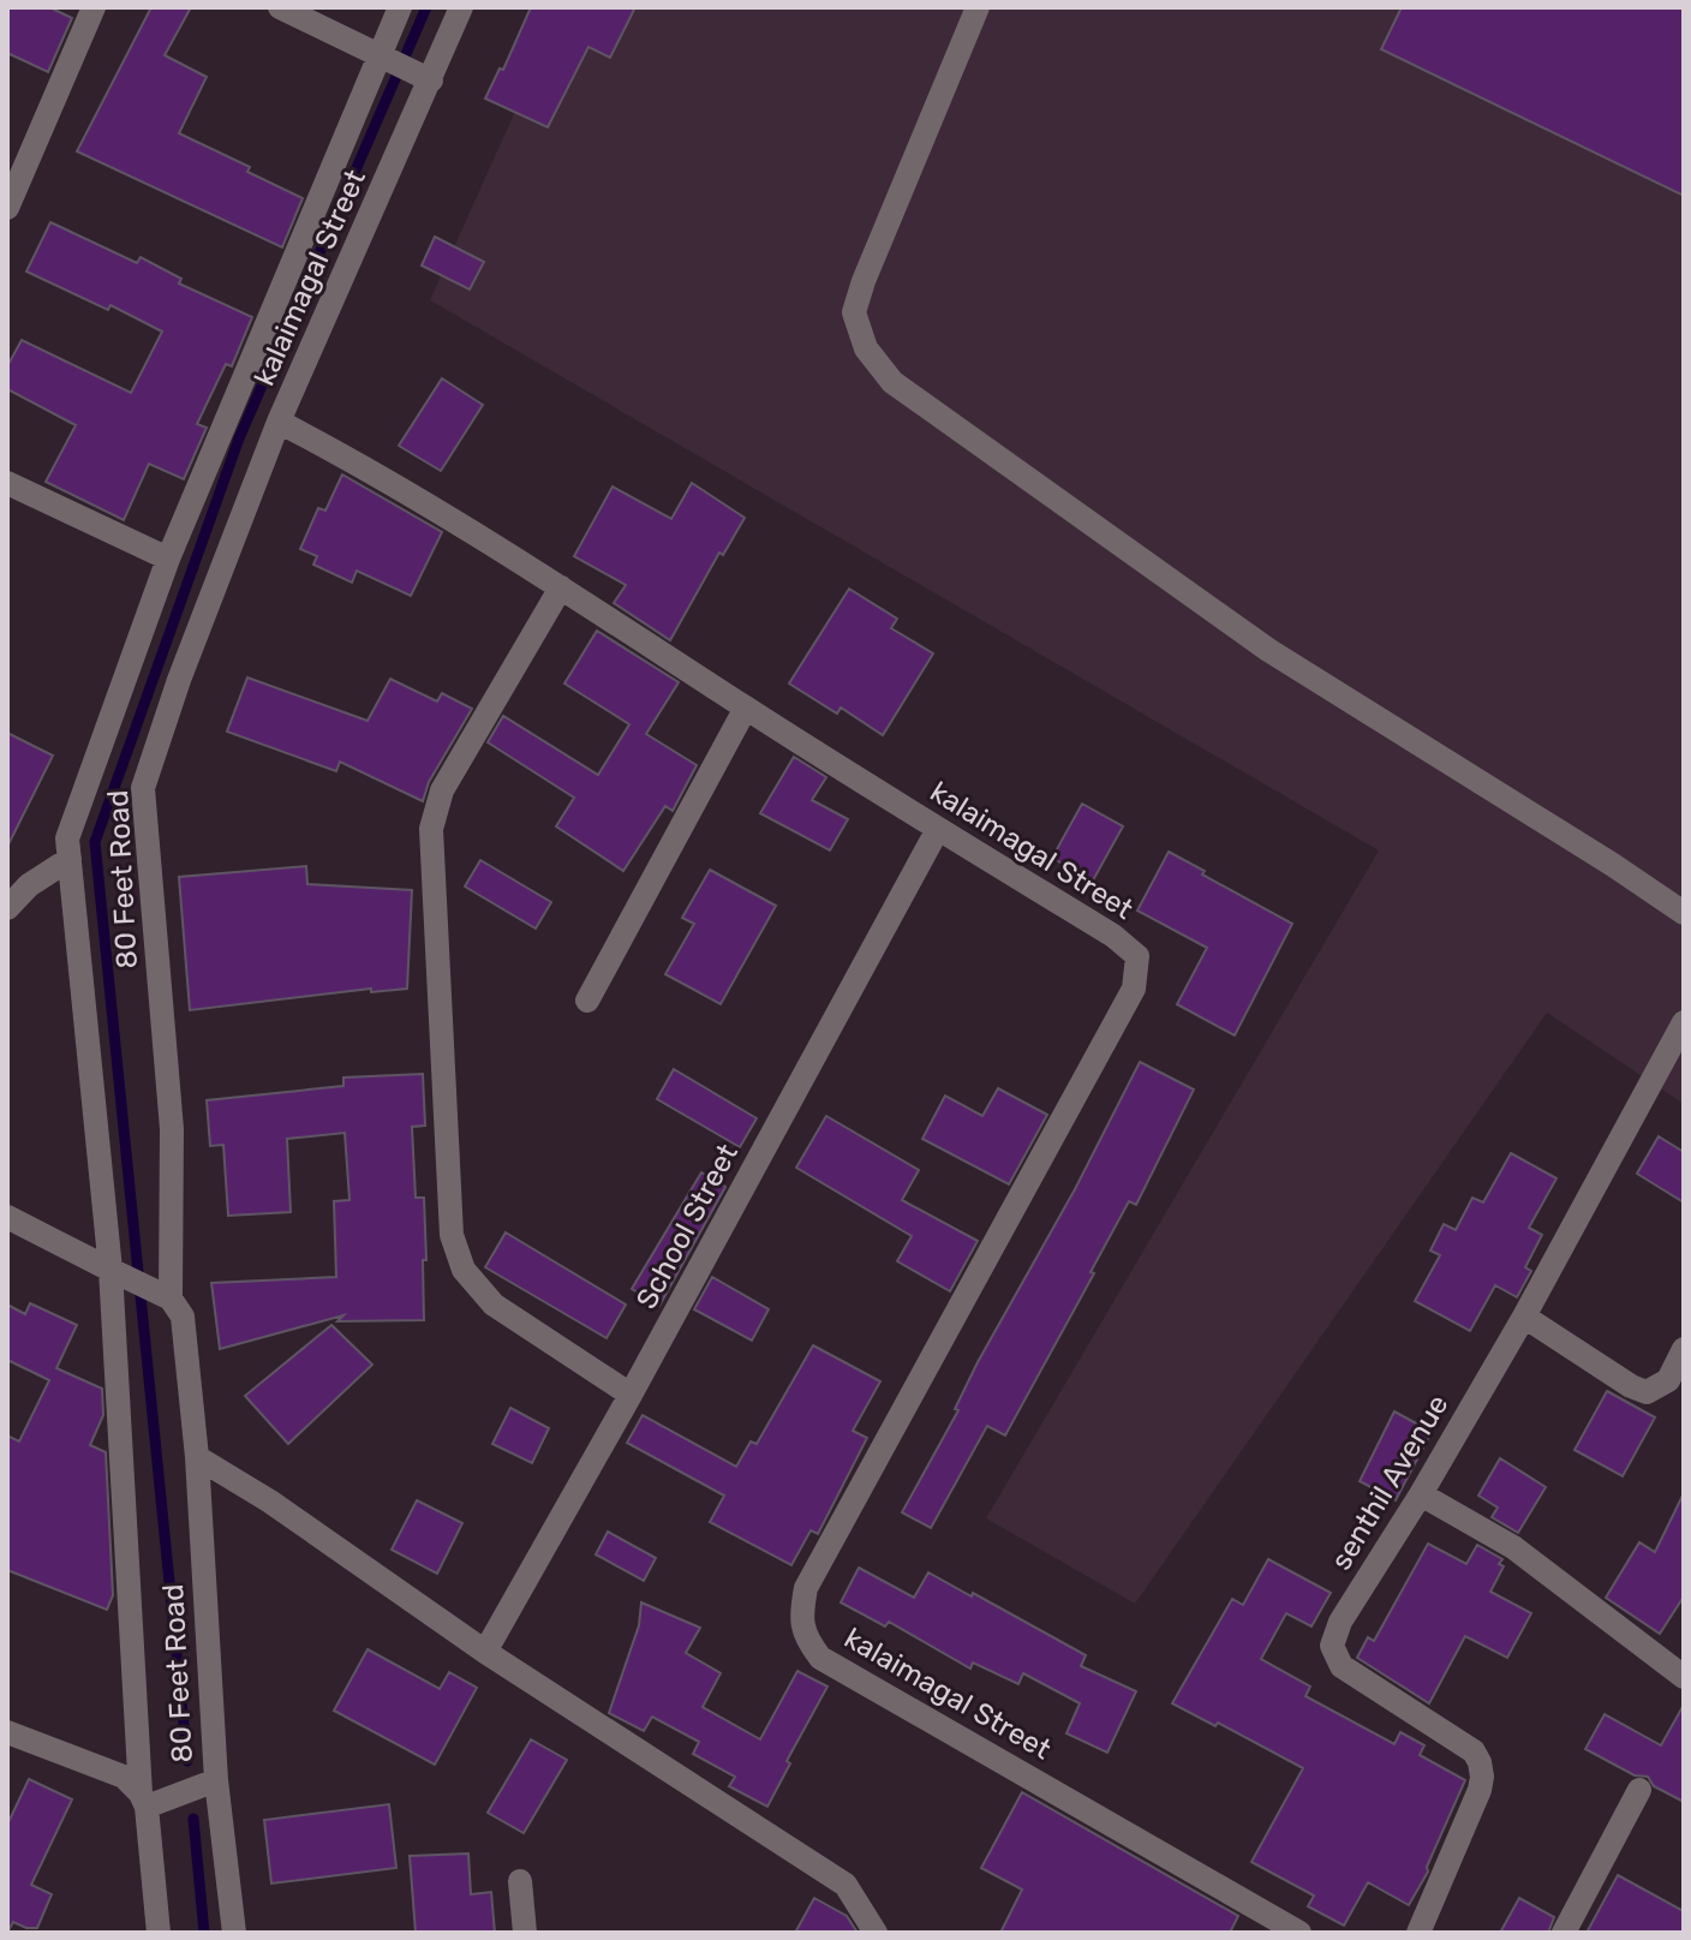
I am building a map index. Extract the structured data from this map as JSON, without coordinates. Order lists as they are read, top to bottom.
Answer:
{
  "streets": {
    "street": [
      "kalaimagal Street",
      "80 Feet Road",
      "School Street",
      "senthil Avenue"
    ]
  },
  "crossings": [
    ["kalaimagal Street", "80 Feet Road"],
    ["kalaimagal Street", "School Street"]
  ]
}
